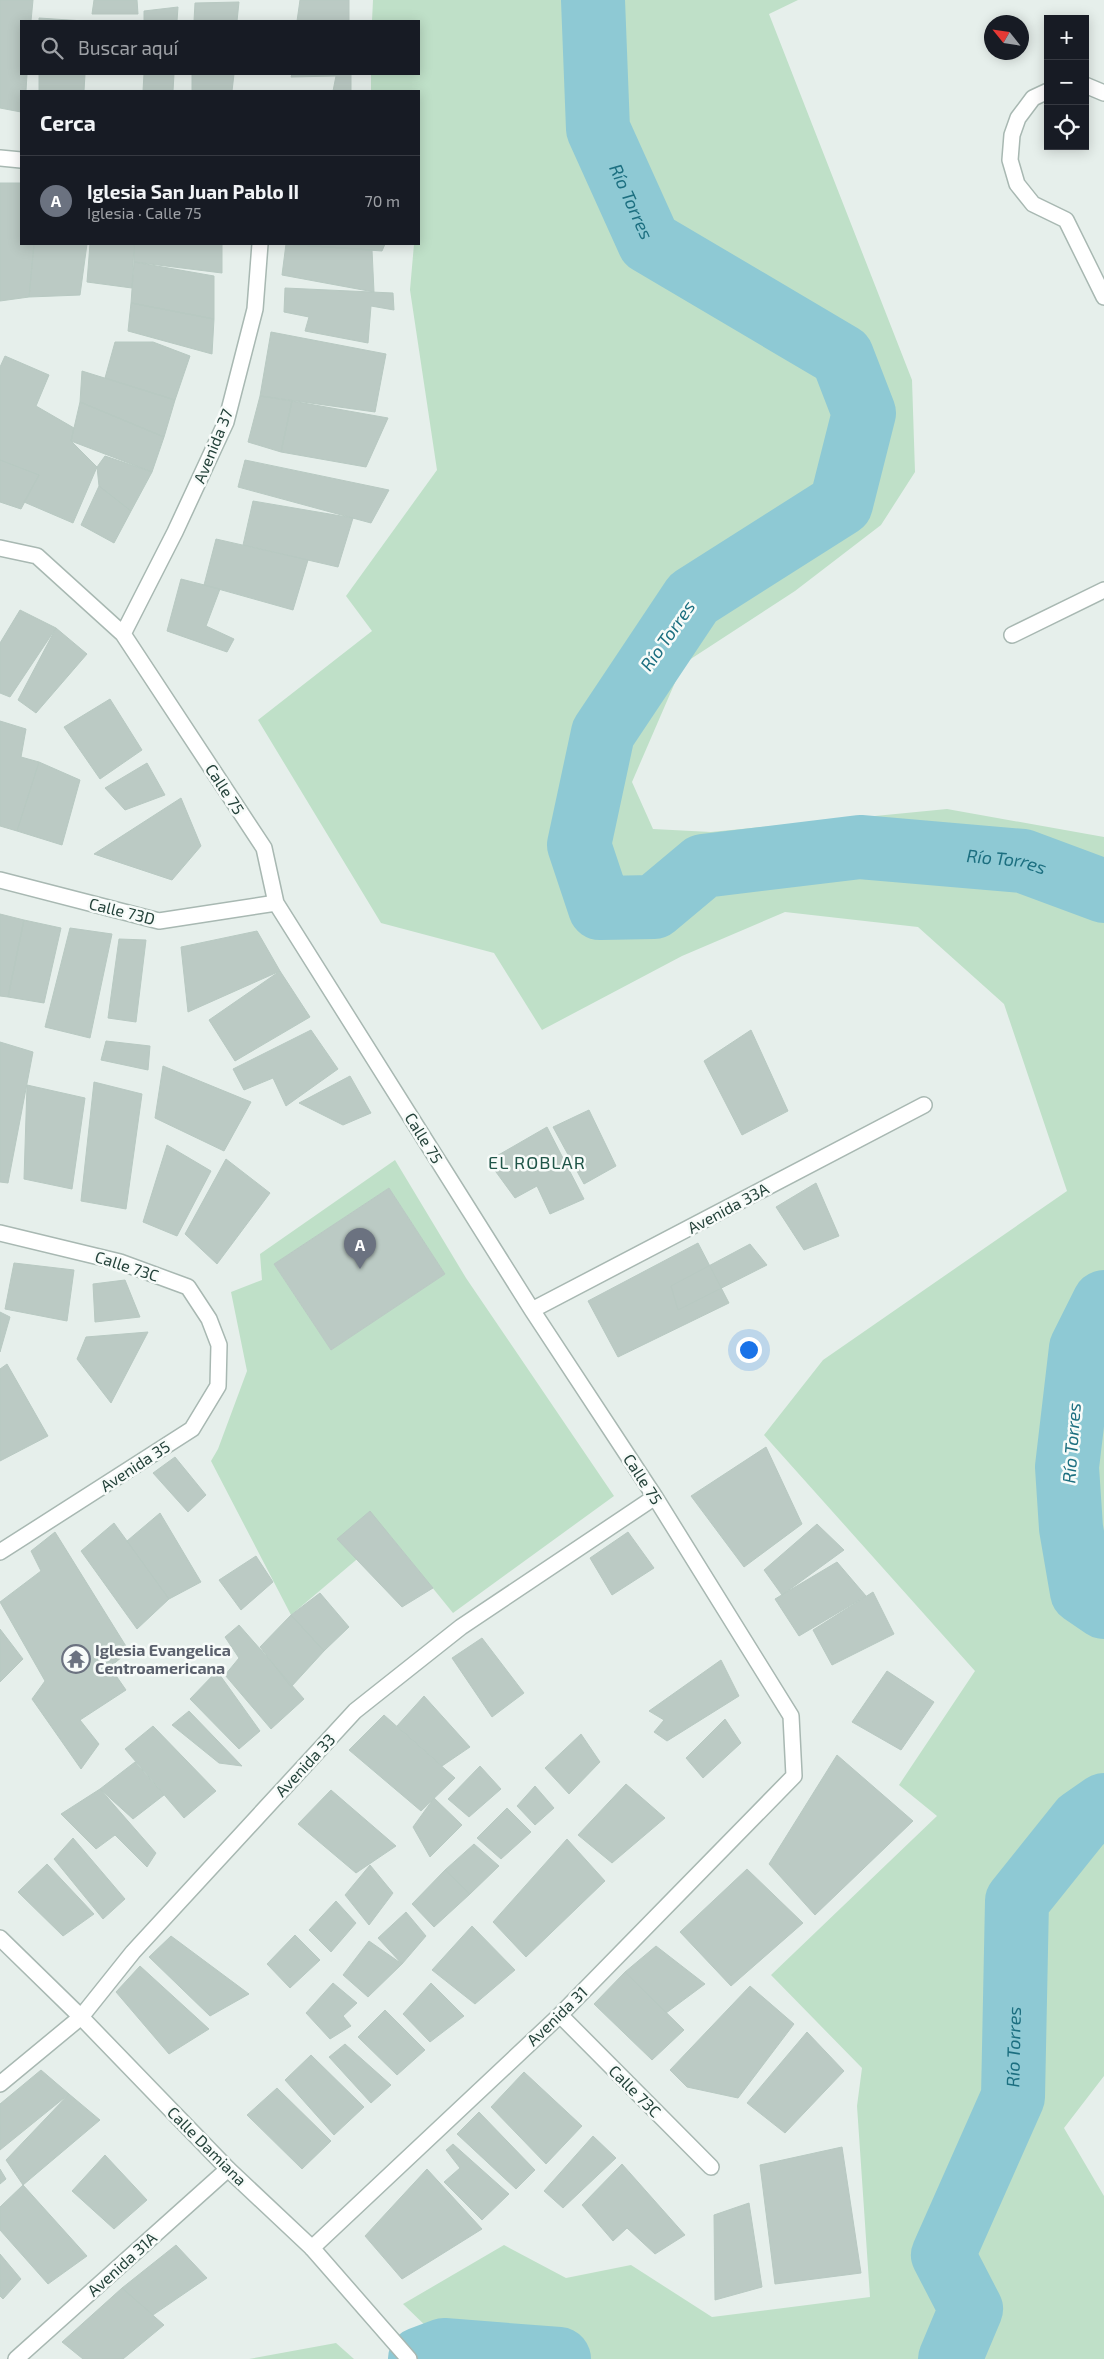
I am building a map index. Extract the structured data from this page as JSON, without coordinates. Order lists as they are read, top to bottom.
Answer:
{
  "streets": {
    "street": [
      "Avenida 37",
      "Calle 75",
      "Calle 73D",
      "Avenida 33A",
      "Calle 73C",
      "Avenida 35",
      "Avenida 33",
      "Avenida 31",
      "Calle Damiana",
      "Avenida 31A"
    ]
  },
  "crossings": [
    ["Avenida 37", "Calle 75"],
    ["Calle 75", "Calle 73D"],
    ["Calle 75", "Avenida 33A"],
    ["Calle 75", "Avenida 33"],
    ["Calle 75", "Avenida 31"],
    ["Calle 73C", "Avenida 35"],
    ["Calle 73C", "Avenida 31"],
    ["Avenida 33", "Calle Damiana"],
    ["Avenida 31", "Calle Damiana"],
    ["Calle Damiana", "Avenida 31A"]
  ],
  "districts": ["EL ROBLAR"],
  "water": ["Río Torres"],
  "places": {
    "temple": ["Iglesia Evangelica Centroamericana"]
  },
  "north": "top left",
  "page": {
    "map_buttons": ["+", "−"],
    "search": "Buscar aquí",
    "heading": "Cerca",
    "list": [
      {
        "mark": "A",
        "name": "Iglesia San Juan Pablo II",
        "note": "Iglesia · Calle 75",
        "value": "70 m"
      }
    ],
    "pins": "A"
  }
}
